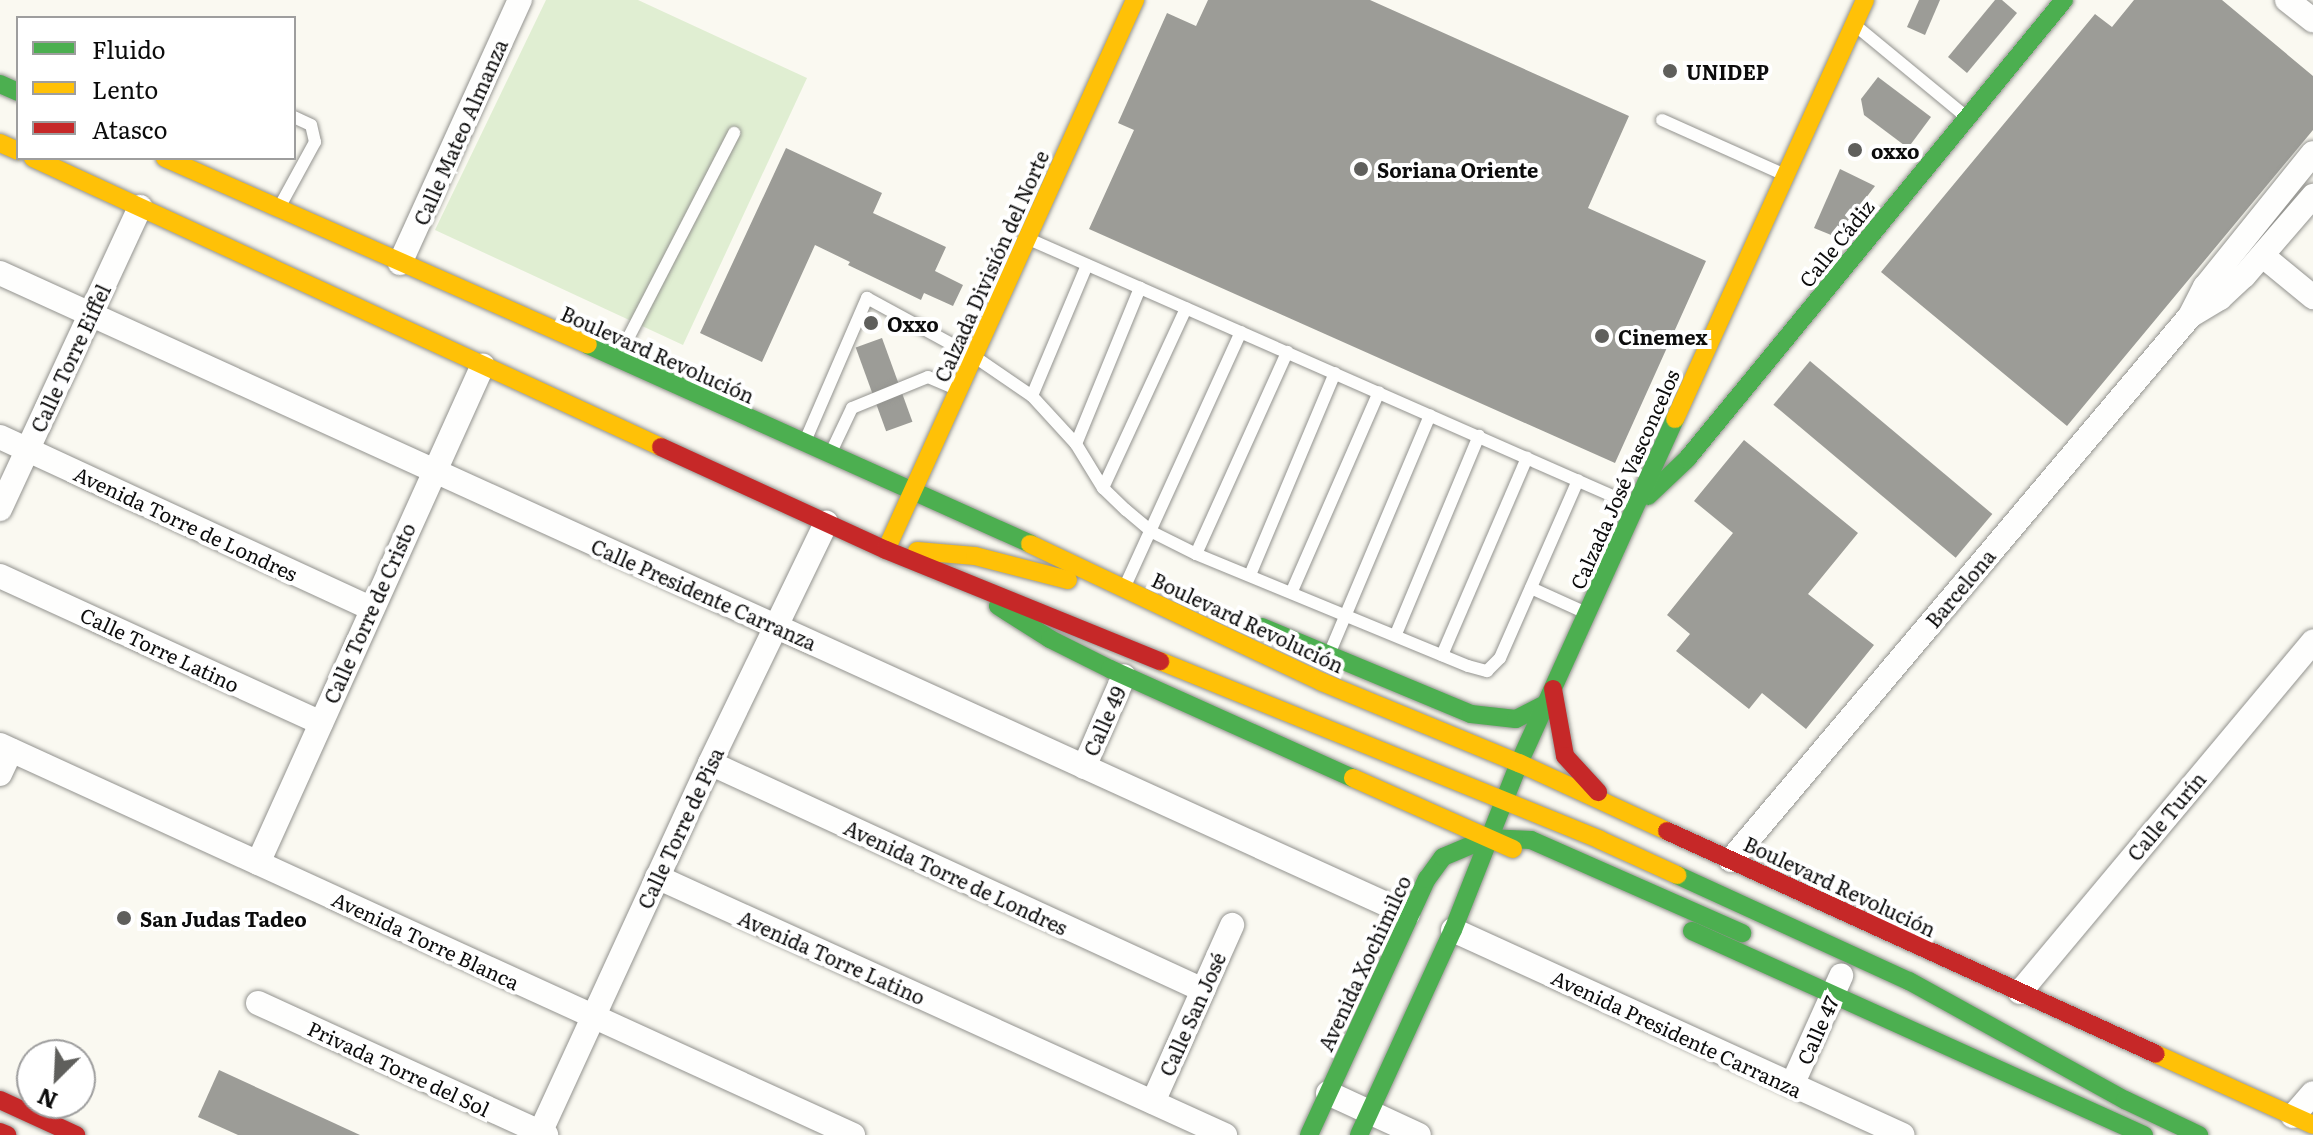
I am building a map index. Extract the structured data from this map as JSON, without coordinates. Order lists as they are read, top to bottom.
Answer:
{
  "streets": {
    "main road": [
      "Calle Cádiz",
      "Calzada División del Norte",
      "Boulevard Revolución",
      "Calzada José Vasconcelos",
      "Avenida Xochimilco"
    ],
    "street": [
      "Calle Mateo Almanza",
      "Calle Torre Eiffel",
      "Avenida Torre de Londres",
      "Barcelona",
      "Calle Presidente Carranza",
      "Calle Torre de Cristo",
      "Calle Torre Latino",
      "Calle 49",
      "Calle Turín",
      "Calle Torre de Pisa",
      "Avenida Torre Blanca",
      "Avenida Torre Latino",
      "Calle San José",
      "Calle 47",
      "Avenida Presidente Carranza",
      "Privada Torre del Sol"
    ]
  },
  "crossings": [
    ["Calle Mateo Almanza", "Boulevard Revolución"],
    ["Calle Cádiz", "Calzada José Vasconcelos"],
    ["Calzada División del Norte", "Boulevard Revolución"],
    ["Boulevard Revolución", "Calzada José Vasconcelos"],
    ["Boulevard Revolución", "Barcelona"],
    ["Boulevard Revolución", "Calle Turín"],
    ["Calle Torre Eiffel", "Avenida Torre de Londres"],
    ["Calle Torre Eiffel", "Calle Presidente Carranza"],
    ["Avenida Torre de Londres", "Calle Torre de Cristo"],
    ["Avenida Torre de Londres", "Calle Torre de Pisa"],
    ["Avenida Torre de Londres", "Calle San José"],
    ["Calle Presidente Carranza", "Calle Torre de Cristo"],
    ["Calle Presidente Carranza", "Calle 49"],
    ["Calle Presidente Carranza", "Calle Torre de Pisa"],
    ["Calle Presidente Carranza", "Avenida Xochimilco"],
    ["Calle Torre de Cristo", "Calle Torre Latino"],
    ["Calle Torre de Cristo", "Avenida Torre Blanca"],
    ["Calle Torre de Pisa", "Avenida Torre Blanca"],
    ["Calle Torre de Pisa", "Avenida Torre Latino"],
    ["Calle Torre de Pisa", "Privada Torre del Sol"],
    ["Avenida Torre Latino", "Calle San José"],
    ["Calle 47", "Avenida Presidente Carranza"]
  ],
  "places": [
    "UNIDEP",
    "oxxo",
    "Soriana Oriente",
    "Oxxo",
    "Cinemex",
    "San Judas Tadeo"
  ],
  "legend": ["Fluido", "Lento", "Atasco"],
  "north": "bottom left"
}
